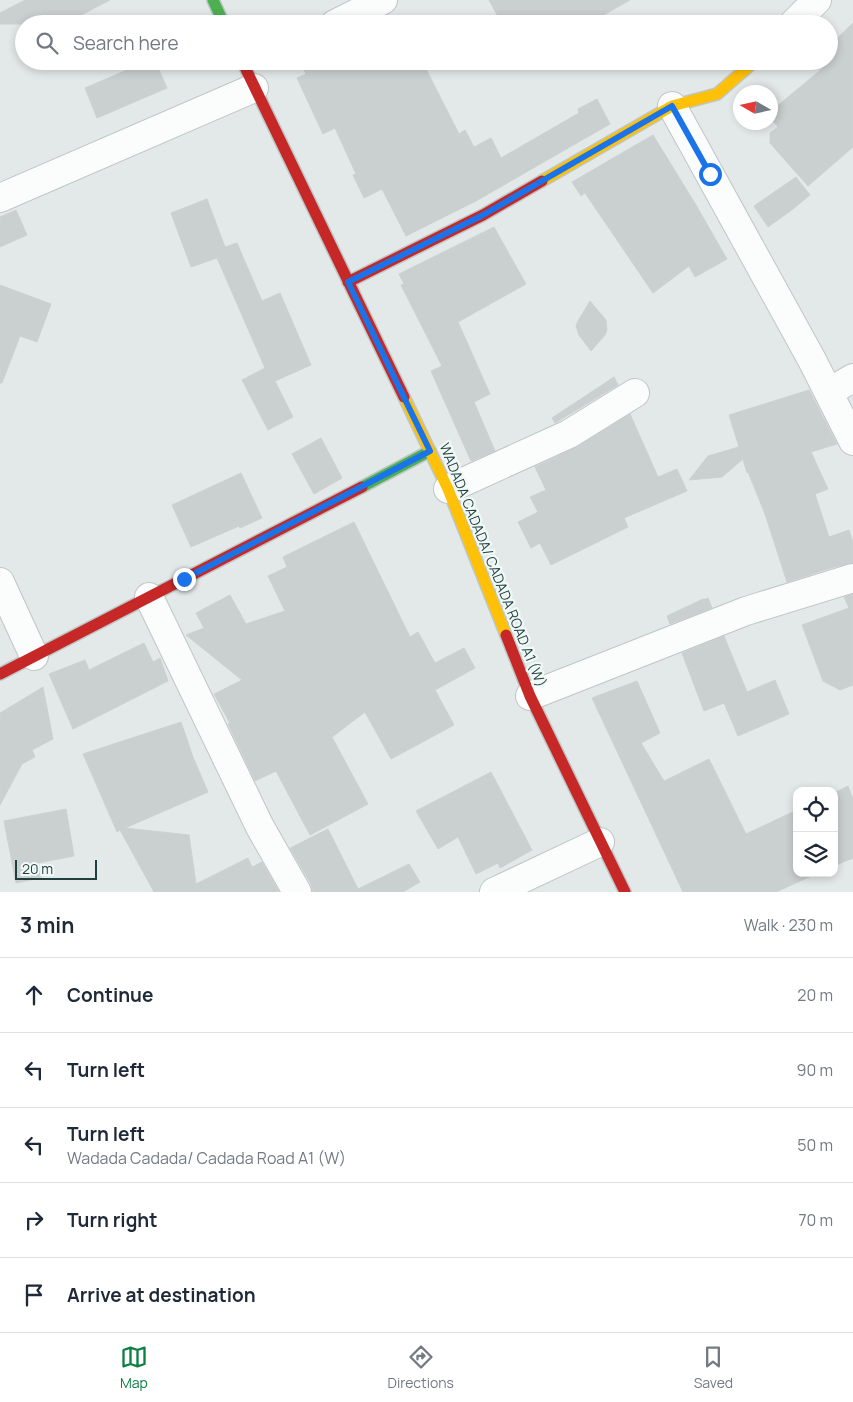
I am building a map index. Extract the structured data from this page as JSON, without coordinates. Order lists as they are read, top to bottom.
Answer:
{
  "streets": {
    "street": ["WADADA CADADA/ CADADA ROAD A1 (W)"]
  },
  "scale_bar": "20 m",
  "north": "left",
  "page": {
    "search": "Search here",
    "scale": "20 m",
    "heading": ["3 min", "Walk · 230 m"],
    "list": [
      ["Continue", "20 m"],
      ["Turn left", "90 m"],
      ["Turn left", "Wadada Cadada/ Cadada Road A1 (W)", "50 m"],
      ["Turn right", "70 m"],
      "Arrive at destination"
    ],
    "nav": ["Map", "Directions", "Saved"]
  }
}
